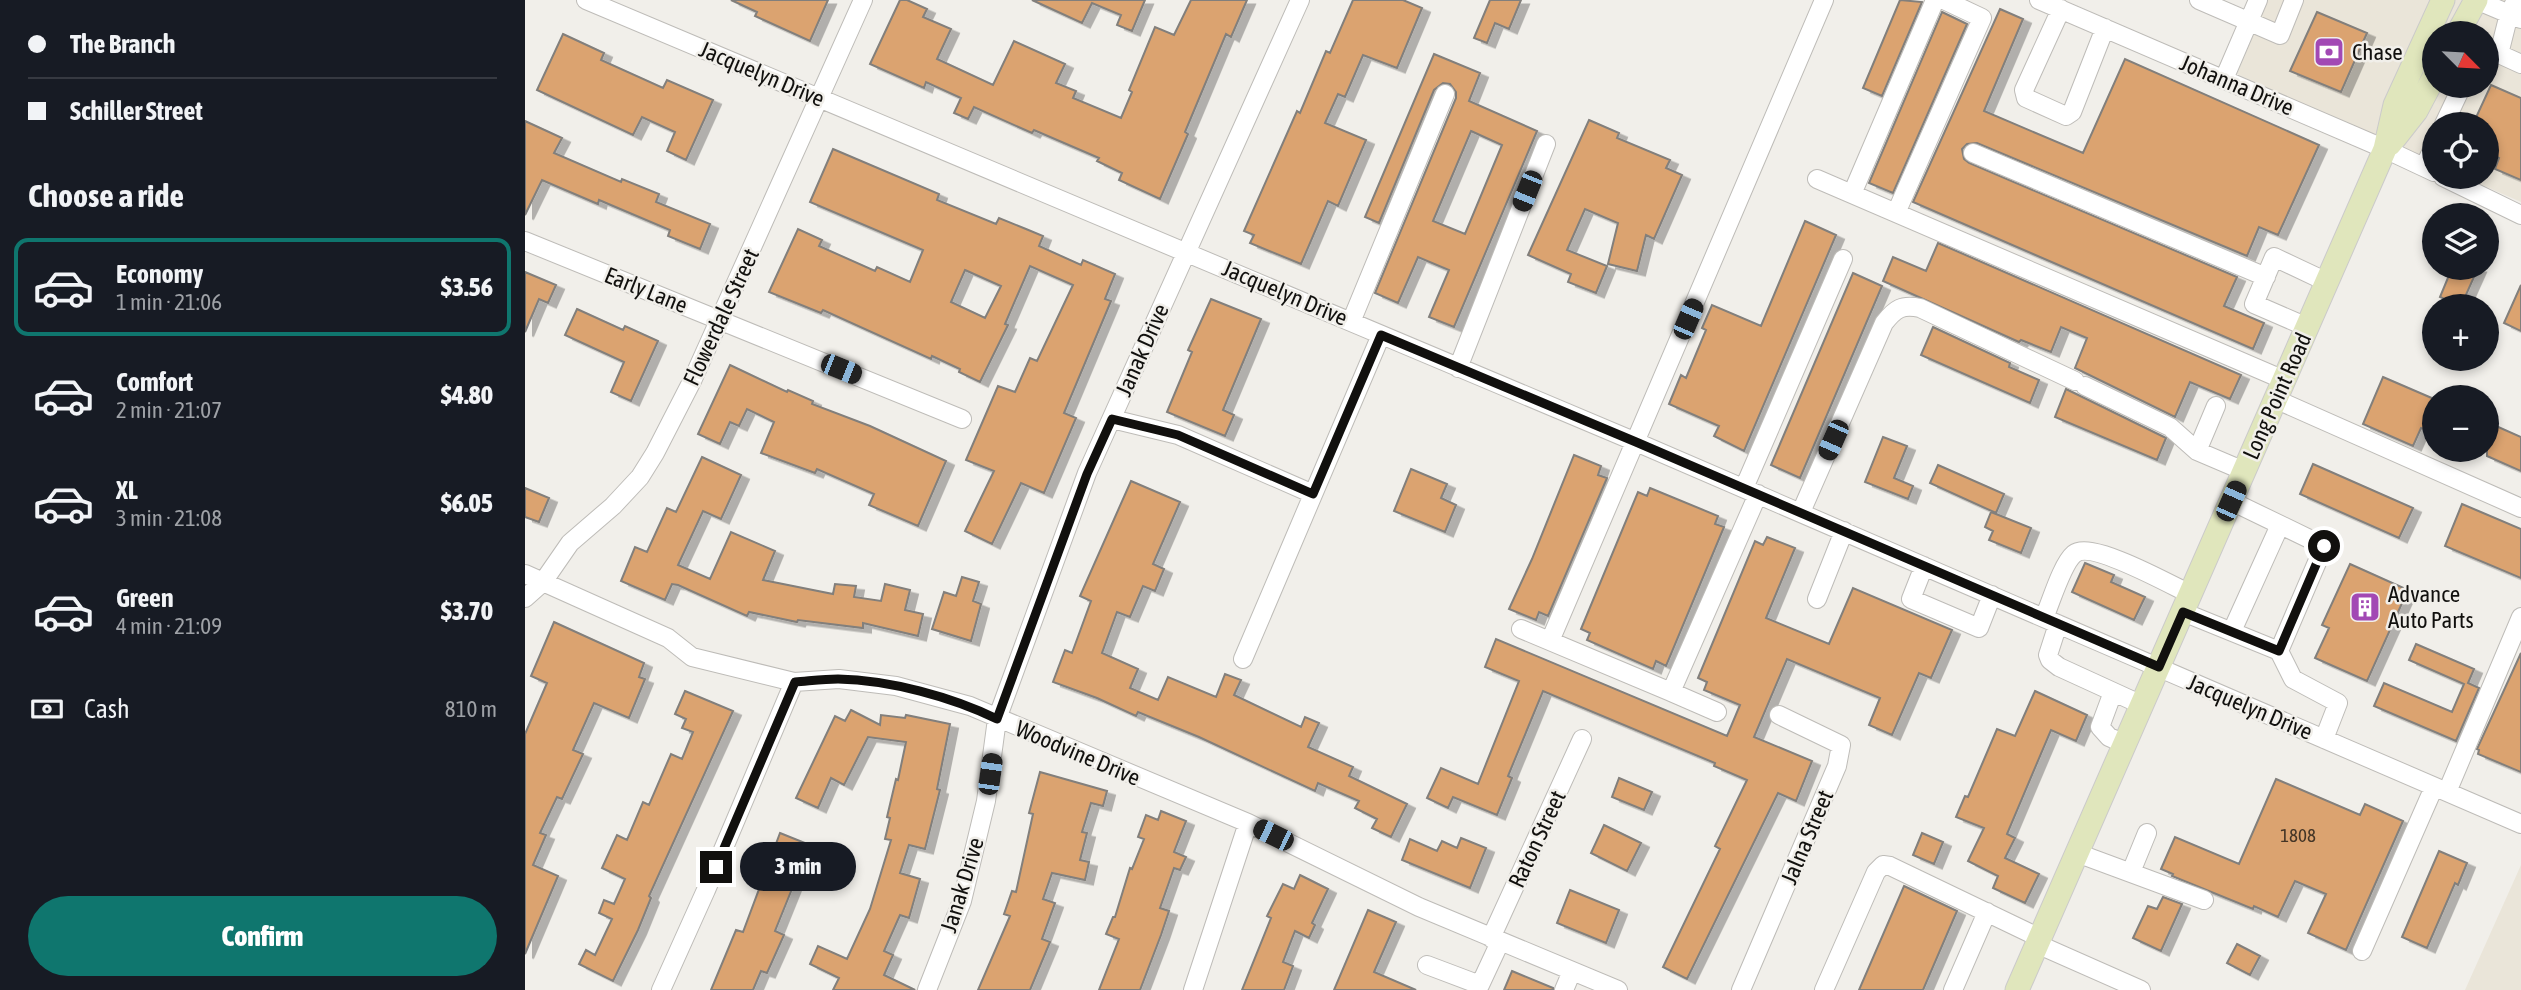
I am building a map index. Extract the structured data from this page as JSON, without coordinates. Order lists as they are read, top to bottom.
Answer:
{
  "streets": {
    "main road": ["Long Point Road"],
    "street": [
      "Jacquelyn Drive",
      "Johanna Drive",
      "Early Lane",
      "Flowerdale Street",
      "Janak Drive",
      "Woodvine Drive",
      "Jalna Street",
      "Raton Street"
    ]
  },
  "crossings": [
    ["Jacquelyn Drive", "Flowerdale Street"],
    ["Jacquelyn Drive", "Janak Drive"],
    ["Jacquelyn Drive", "Long Point Road"],
    ["Johanna Drive", "Long Point Road"],
    ["Early Lane", "Flowerdale Street"],
    ["Flowerdale Street", "Woodvine Drive"],
    ["Janak Drive", "Woodvine Drive"],
    ["Woodvine Drive", "Raton Street"]
  ],
  "places": {
    "bank": ["Chase"],
    "building": ["Advance Auto Parts"]
  },
  "house_numbers": ["1808"],
  "north": "bottom right",
  "page": {
    "banner": ["The Branch", "Schiller Street"],
    "map_buttons": ["+", "−"],
    "heading": "Choose a ride",
    "list": [
      {
        "name": "Economy",
        "note": "1 min · 21:06",
        "value": "$3.56"
      },
      {
        "name": "Comfort",
        "note": "2 min · 21:07",
        "value": "$4.80"
      },
      {
        "name": "XL",
        "note": "3 min · 21:08",
        "value": "$6.05"
      },
      {
        "name": "Green",
        "note": "4 min · 21:09",
        "value": "$3.70"
      }
    ],
    "pay": ["Cash", "810 m"],
    "bubble": "3 min",
    "buttons": "Confirm"
  }
}
